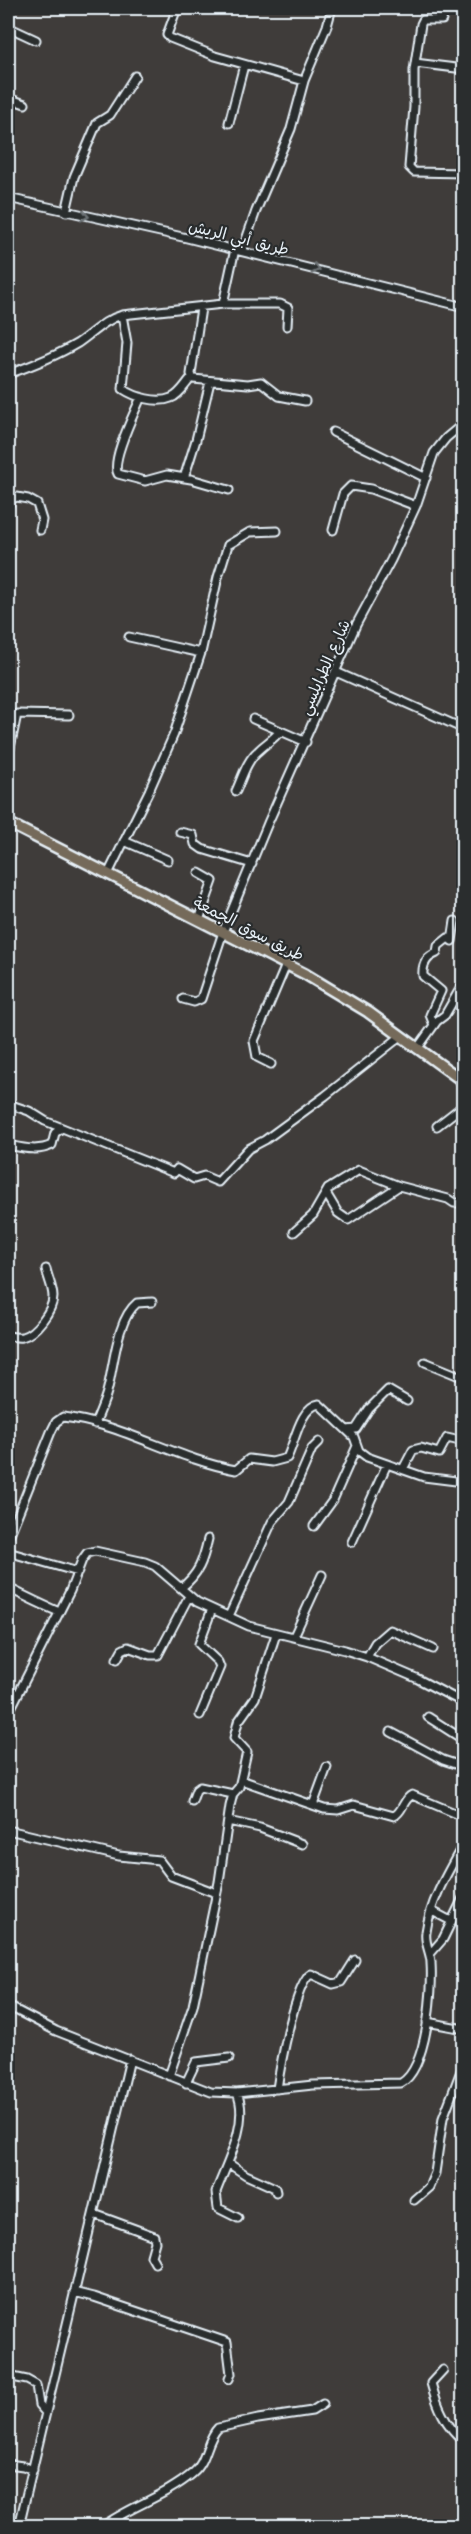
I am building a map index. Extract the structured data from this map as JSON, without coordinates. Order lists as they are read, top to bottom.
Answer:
{
  "streets": {
    "main road": ["طريق سوق الجمعة"],
    "street": ["طريق أبي الريش", "شارع الطرابلسي"]
  },
  "crossings": [
    ["شارع الطرابلسي", "طريق سوق الجمعة"]
  ],
  "one_way": ["طريق أبي الريش"]
}
